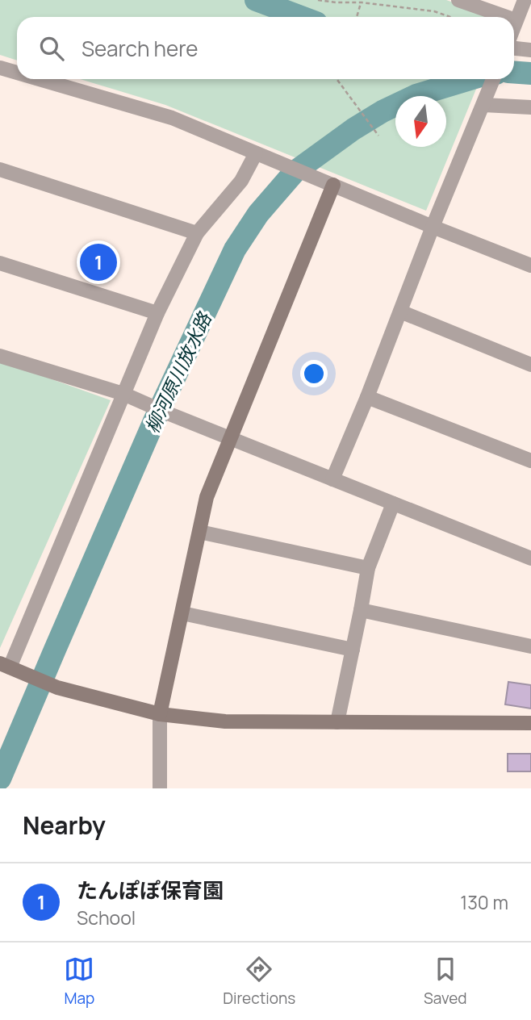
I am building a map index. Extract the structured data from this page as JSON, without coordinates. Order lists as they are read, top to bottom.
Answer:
{
  "water": ["柳河原川放水路"],
  "north": "bottom",
  "page": {
    "search": "Search here",
    "pins": "1",
    "heading": "Nearby",
    "list": [
      {
        "mark": "1",
        "name": "たんぽぽ保育園",
        "note": "School",
        "value": "130 m"
      }
    ],
    "nav": ["Map", "Directions", "Saved"]
  }
}
